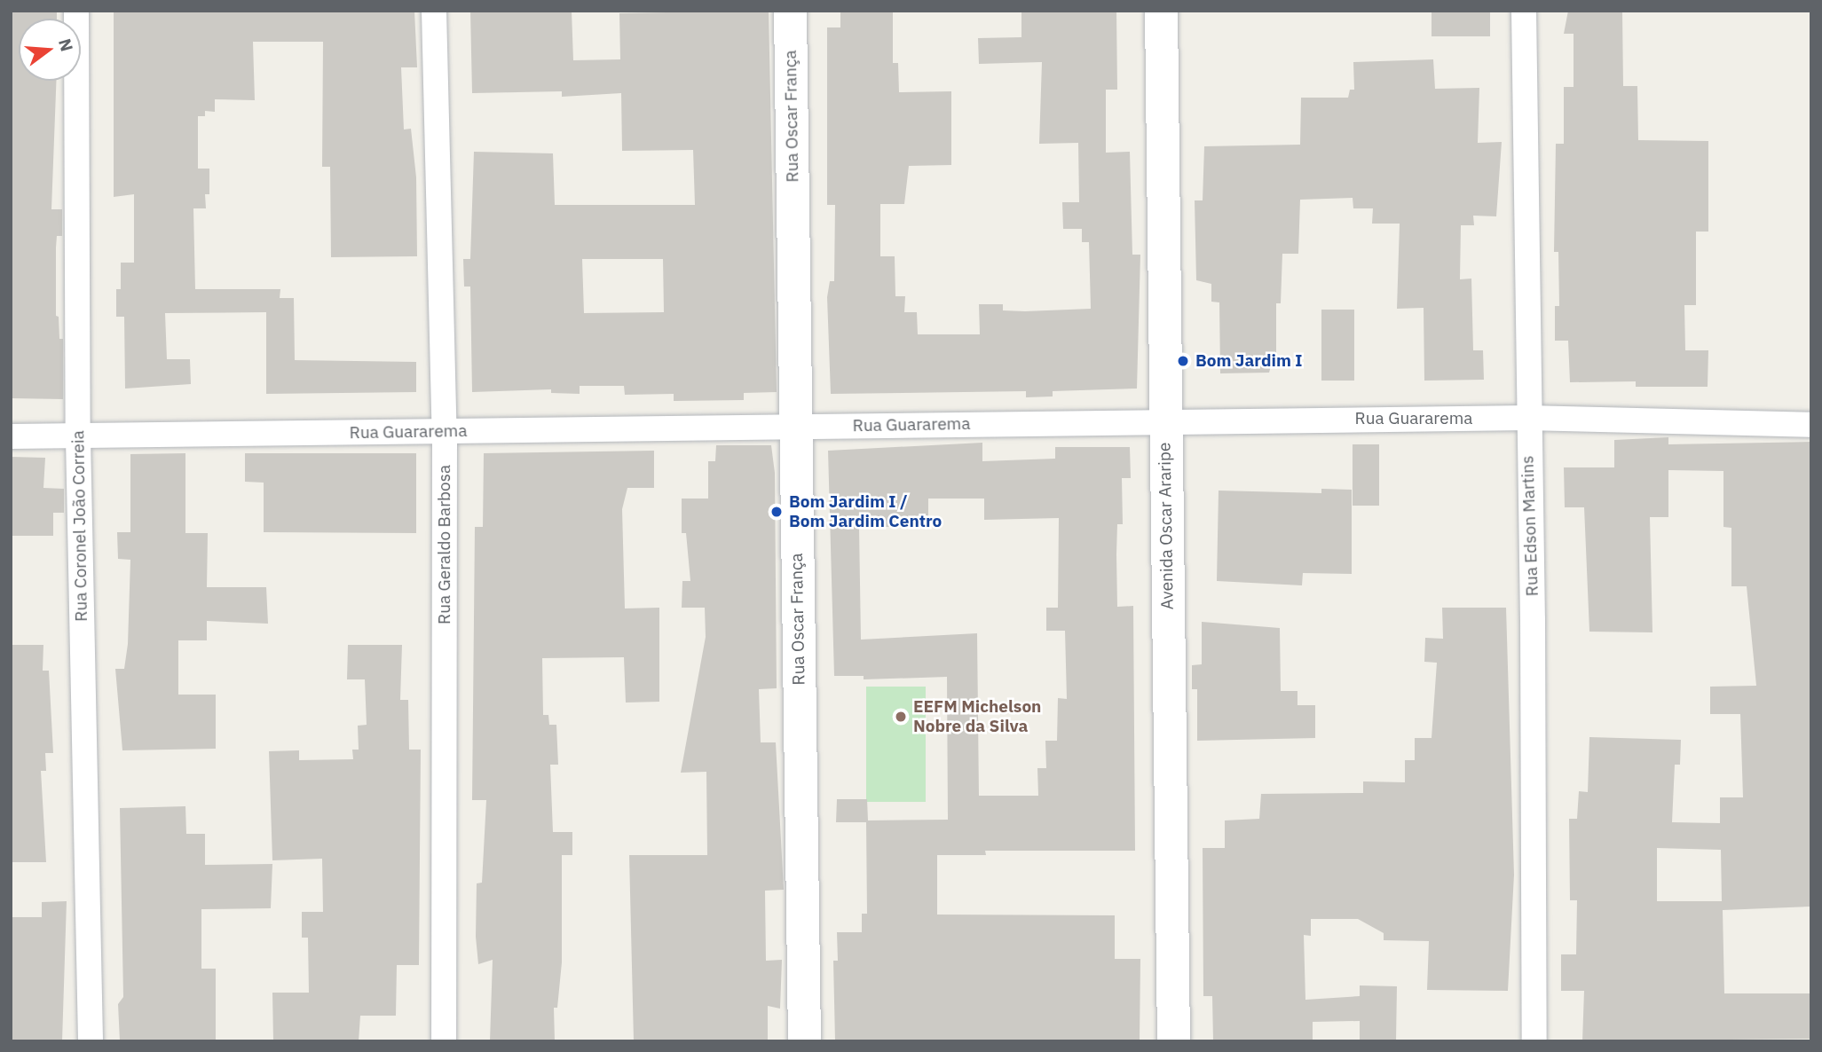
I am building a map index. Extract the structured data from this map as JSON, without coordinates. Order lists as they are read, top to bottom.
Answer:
{
  "streets": {
    "street": [
      "Rua Oscar França",
      "Rua Guararema",
      "Rua Coronel João Correia",
      "Avenida Oscar Araripe",
      "Rua Edson Martins",
      "Rua Geraldo Barbosa"
    ]
  },
  "crossings": [
    ["Rua Oscar França", "Rua Guararema"],
    ["Rua Guararema", "Rua Coronel João Correia"],
    ["Rua Guararema", "Avenida Oscar Araripe"],
    ["Rua Guararema", "Rua Edson Martins"],
    ["Rua Guararema", "Rua Geraldo Barbosa"]
  ],
  "places": ["Bom Jardim I", "Bom Jardim I / Bom Jardim Centro", "EEFM Michelson Nobre da Silva"],
  "north": "right"
}
